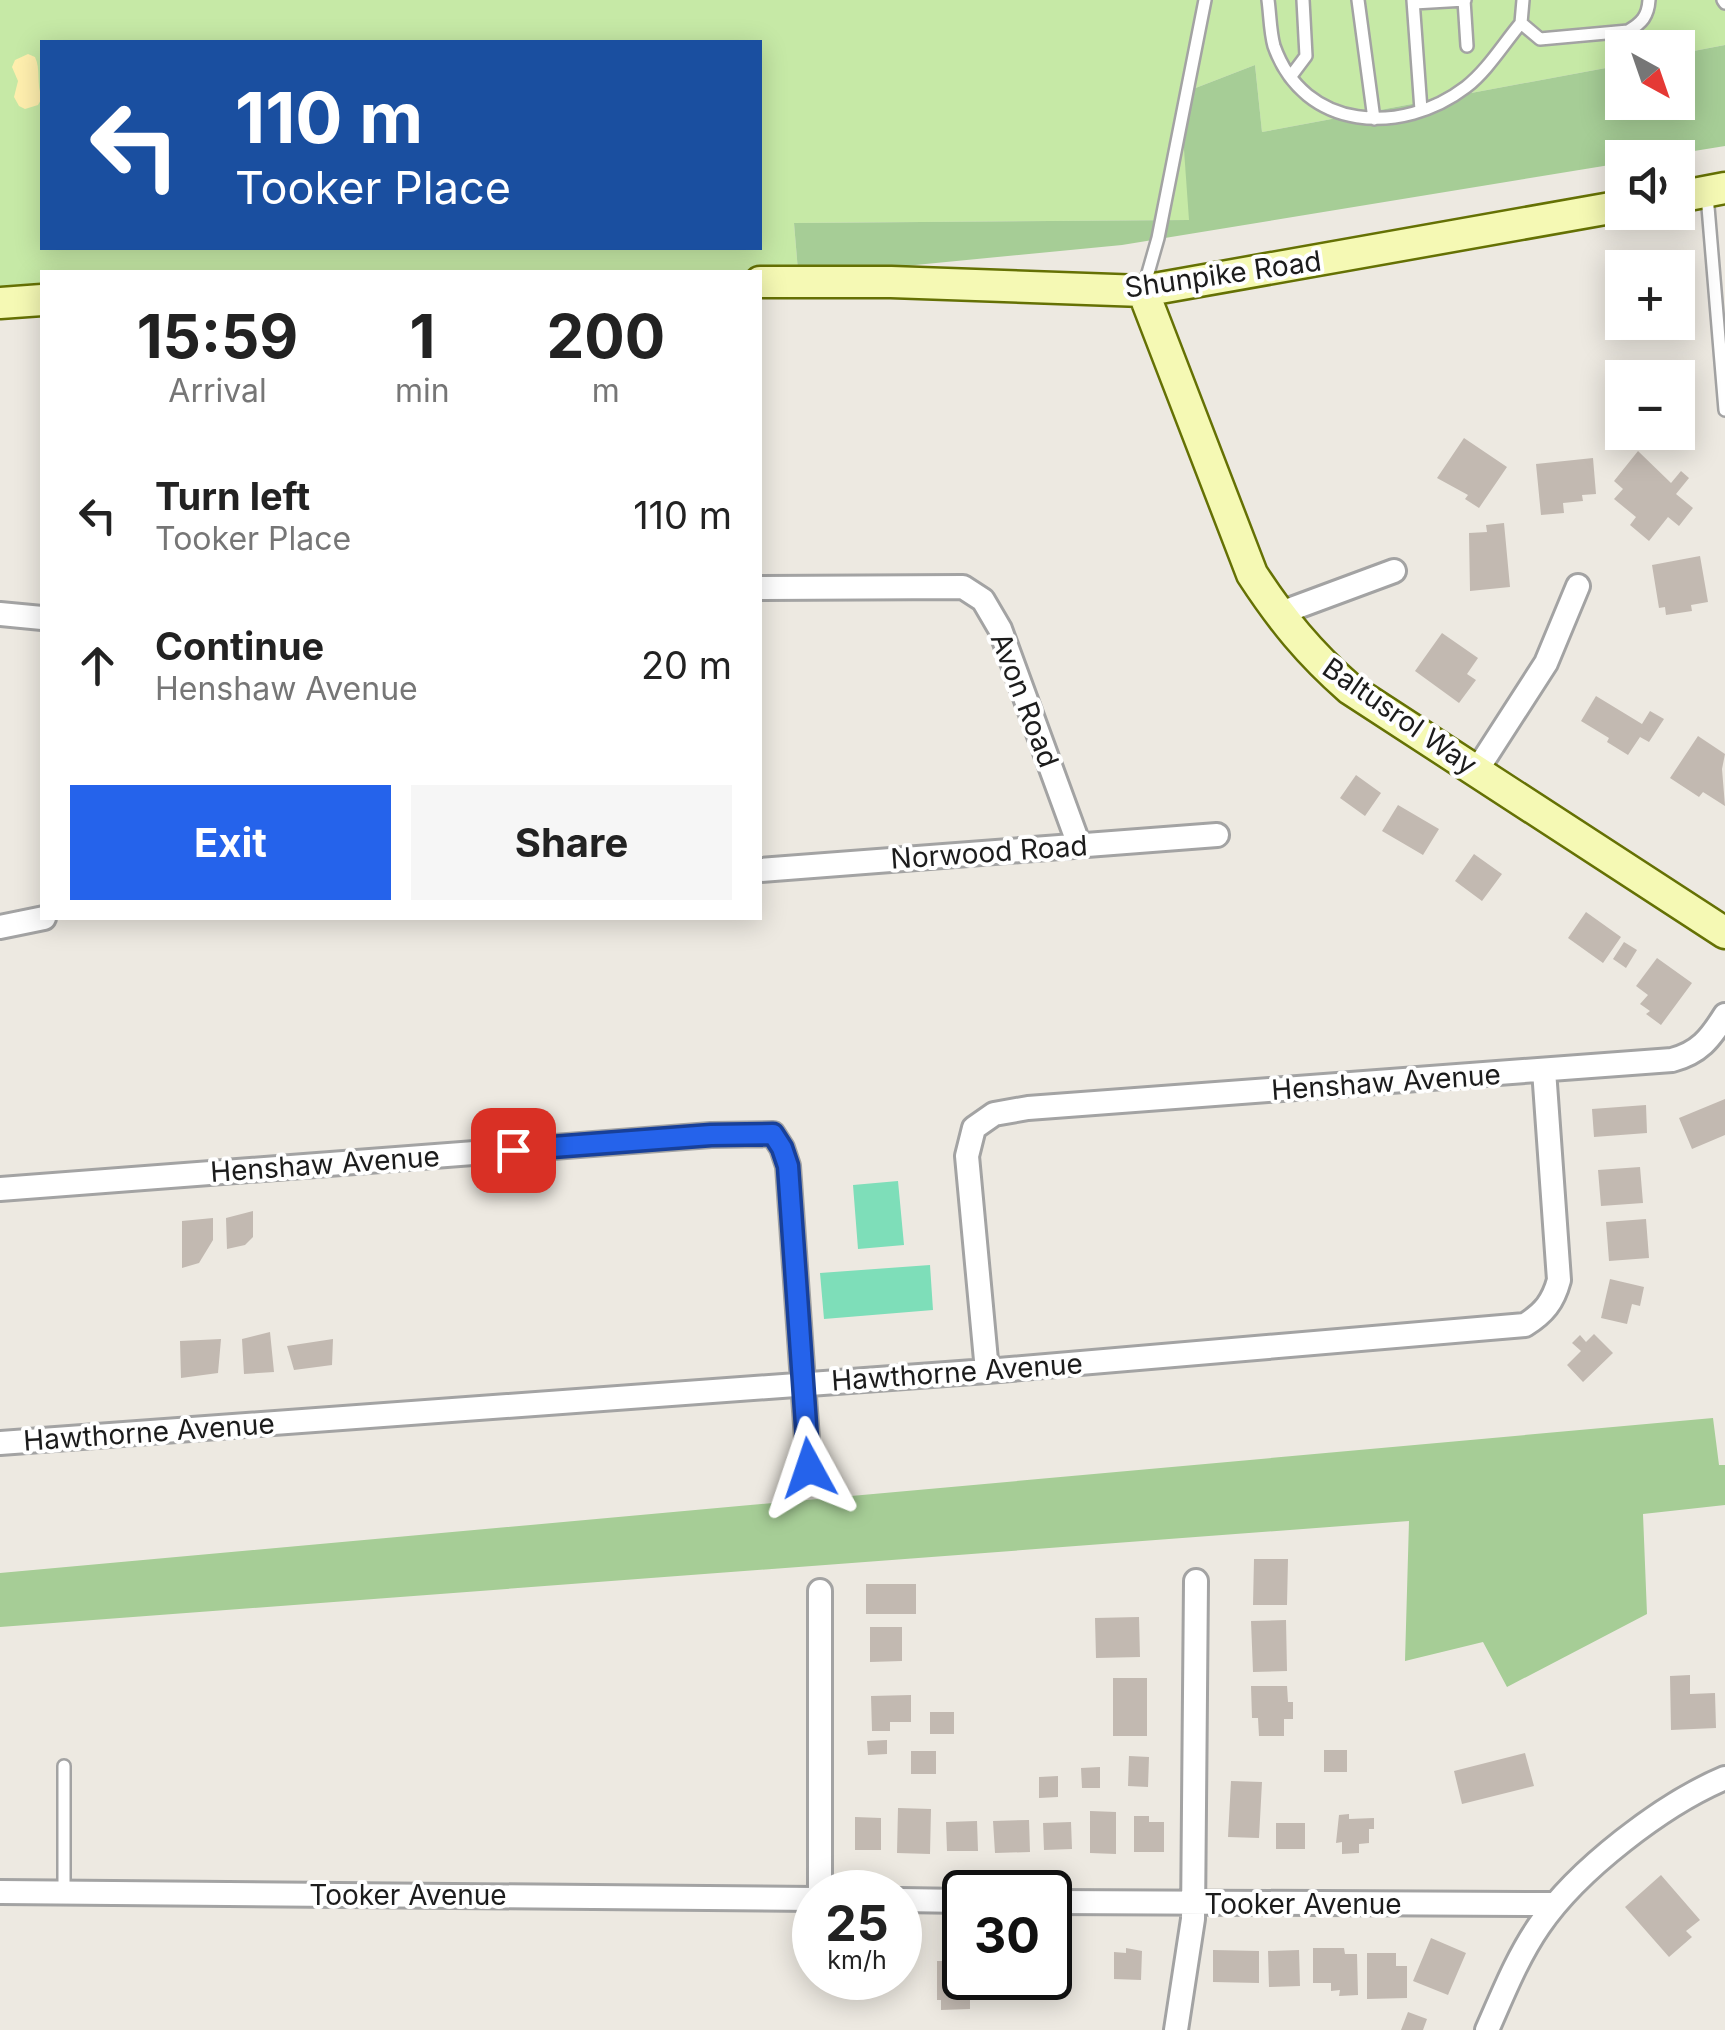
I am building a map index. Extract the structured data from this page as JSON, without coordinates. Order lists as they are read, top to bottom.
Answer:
{
  "streets": {
    "street": [
      "Shunpike Road",
      "Avon Road",
      "Baltusrol Way",
      "Norwood Road",
      "Henshaw Avenue",
      "Hawthorne Avenue",
      "Tooker Avenue"
    ]
  },
  "crossings": [
    ["Shunpike Road", "Baltusrol Way"],
    ["Avon Road", "Norwood Road"],
    ["Henshaw Avenue", "Hawthorne Avenue"]
  ],
  "north": "bottom right",
  "page": {
    "map_buttons": ["+", "−"],
    "turn": ["110 m", "Tooker Place"],
    "eta": [
      "15:59",
      "Arrival",
      "1",
      "min",
      "200",
      "m"
    ],
    "list": [
      {
        "name": "Turn left",
        "note": "Tooker Place",
        "value": "110 m"
      },
      {
        "name": "Continue",
        "note": "Henshaw Avenue",
        "value": "20 m"
      }
    ],
    "buttons": ["Exit", "Share"],
    "speed": "25 km/h",
    "limit": "30"
  }
}
